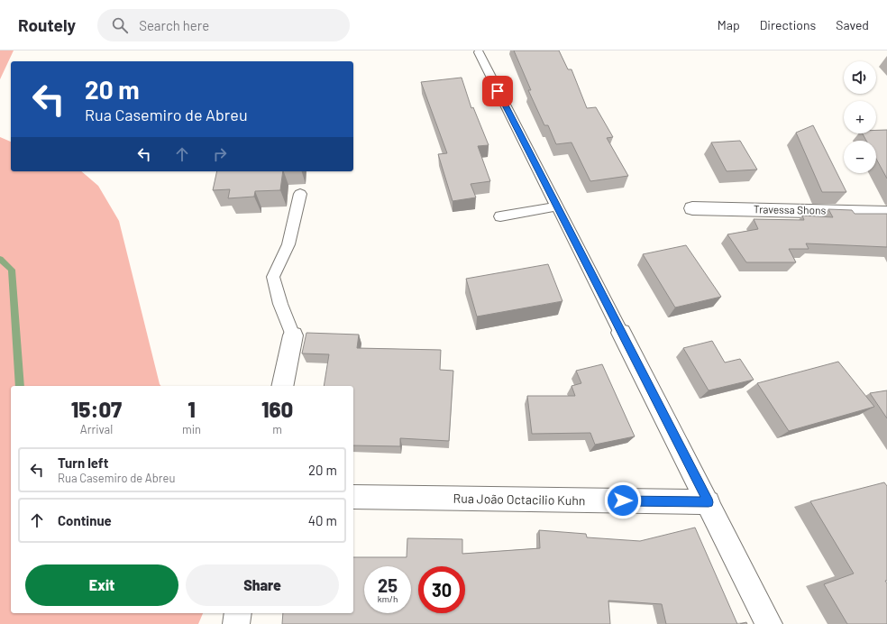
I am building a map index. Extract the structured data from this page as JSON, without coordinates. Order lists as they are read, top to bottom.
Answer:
{
  "streets": {
    "street": ["Travessa Shons", "Rua João Octacilio Kuhn"]
  },
  "page": {
    "header": "Routely",
    "search": "Search here",
    "nav": ["Map", "Directions", "Saved"],
    "map_buttons": ["+", "−"],
    "turn": ["20 m", "Rua Casemiro de Abreu"],
    "eta": [
      "15:07",
      "Arrival",
      "1",
      "min",
      "160",
      "m"
    ],
    "list": [
      {
        "name": "Turn left",
        "note": "Rua Casemiro de Abreu",
        "value": "20 m"
      },
      {
        "name": "Continue",
        "value": "40 m"
      }
    ],
    "buttons": ["Exit", "Share"],
    "speed": "25 km/h",
    "limit": "30"
  }
}
